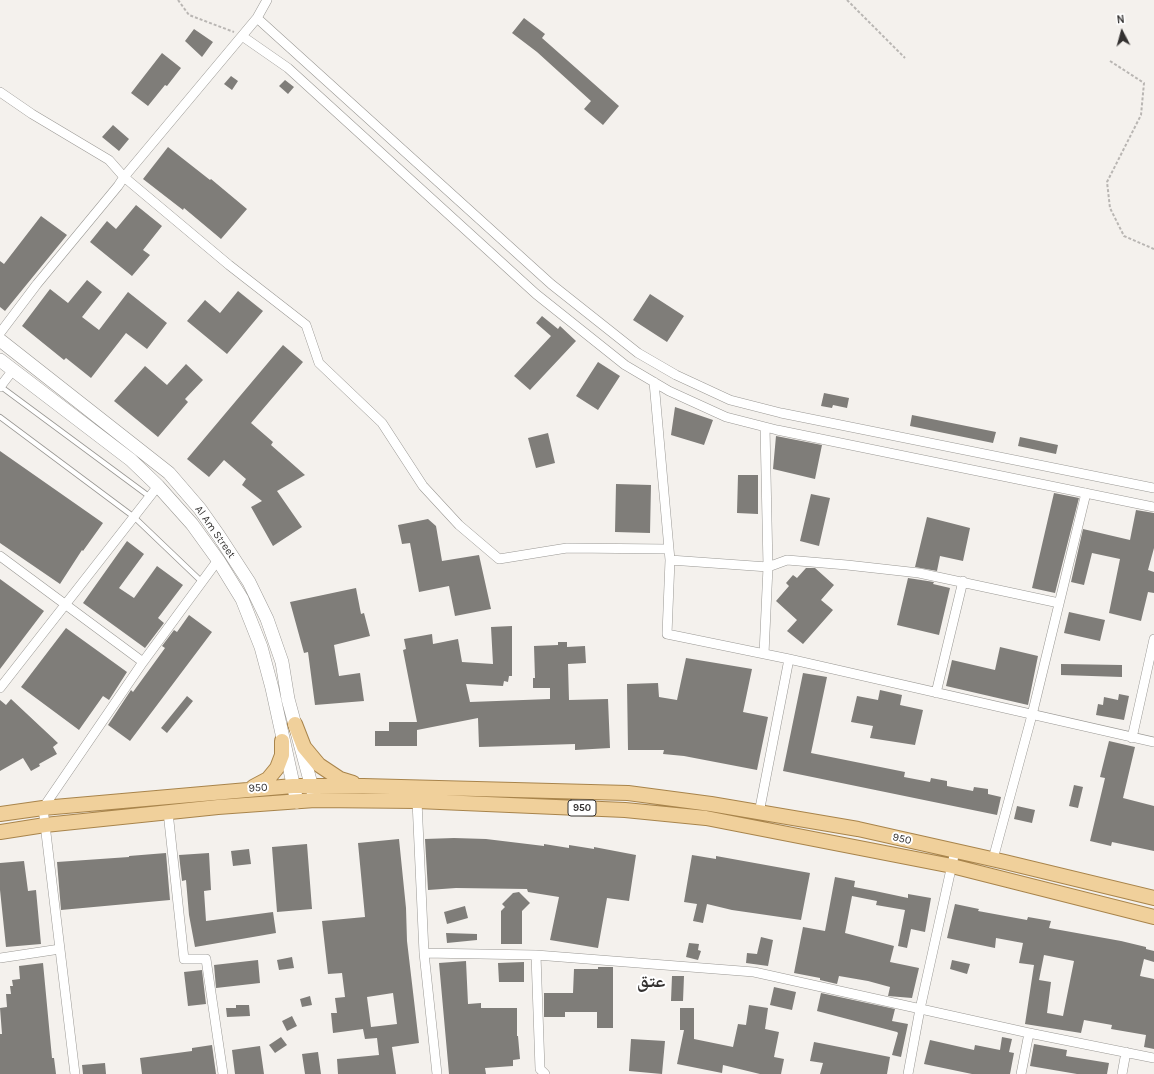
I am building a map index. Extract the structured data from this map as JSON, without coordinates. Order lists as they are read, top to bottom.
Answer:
{
  "streets": {
    "main road": ["Al Am Street", "950"]
  },
  "crossings": [
    ["Al Am Street", "950"]
  ],
  "districts": ["عتق"],
  "north": "top"
}
